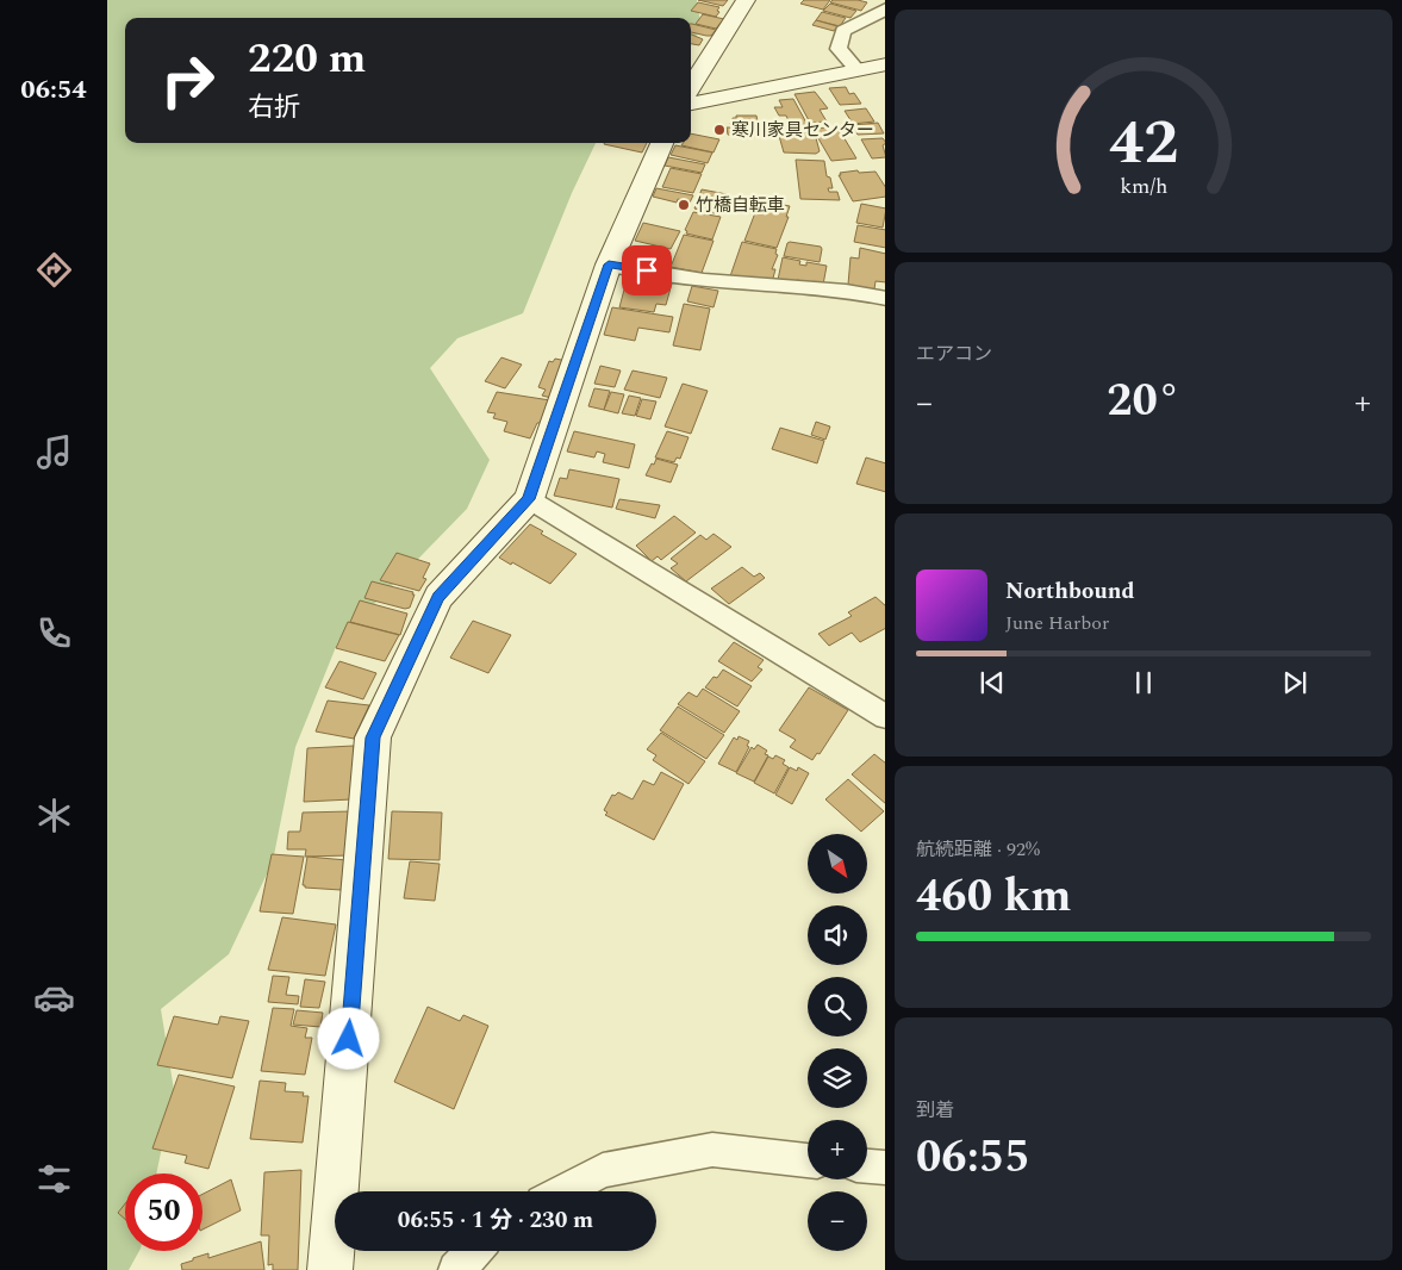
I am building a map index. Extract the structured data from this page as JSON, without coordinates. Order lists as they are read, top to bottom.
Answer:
{
  "places": ["寒川家具センター", "竹橋自転車"],
  "north": "bottom right",
  "page": {
    "tabs": "06:54",
    "turn": ["220 m", "右折"],
    "tile": [
      "エアコン",
      ["航続距離 · 92%", "460 km"],
      ["到着", "06:55"]
    ],
    "heat": ["−", "20°", "+"],
    "song": ["Northbound", "June Harbor"],
    "map_buttons": ["+", "−"],
    "limit": "50",
    "trip": "06:55 · 1 分 · 230 m",
    "gauge": ["42", "km/h"]
  }
}
